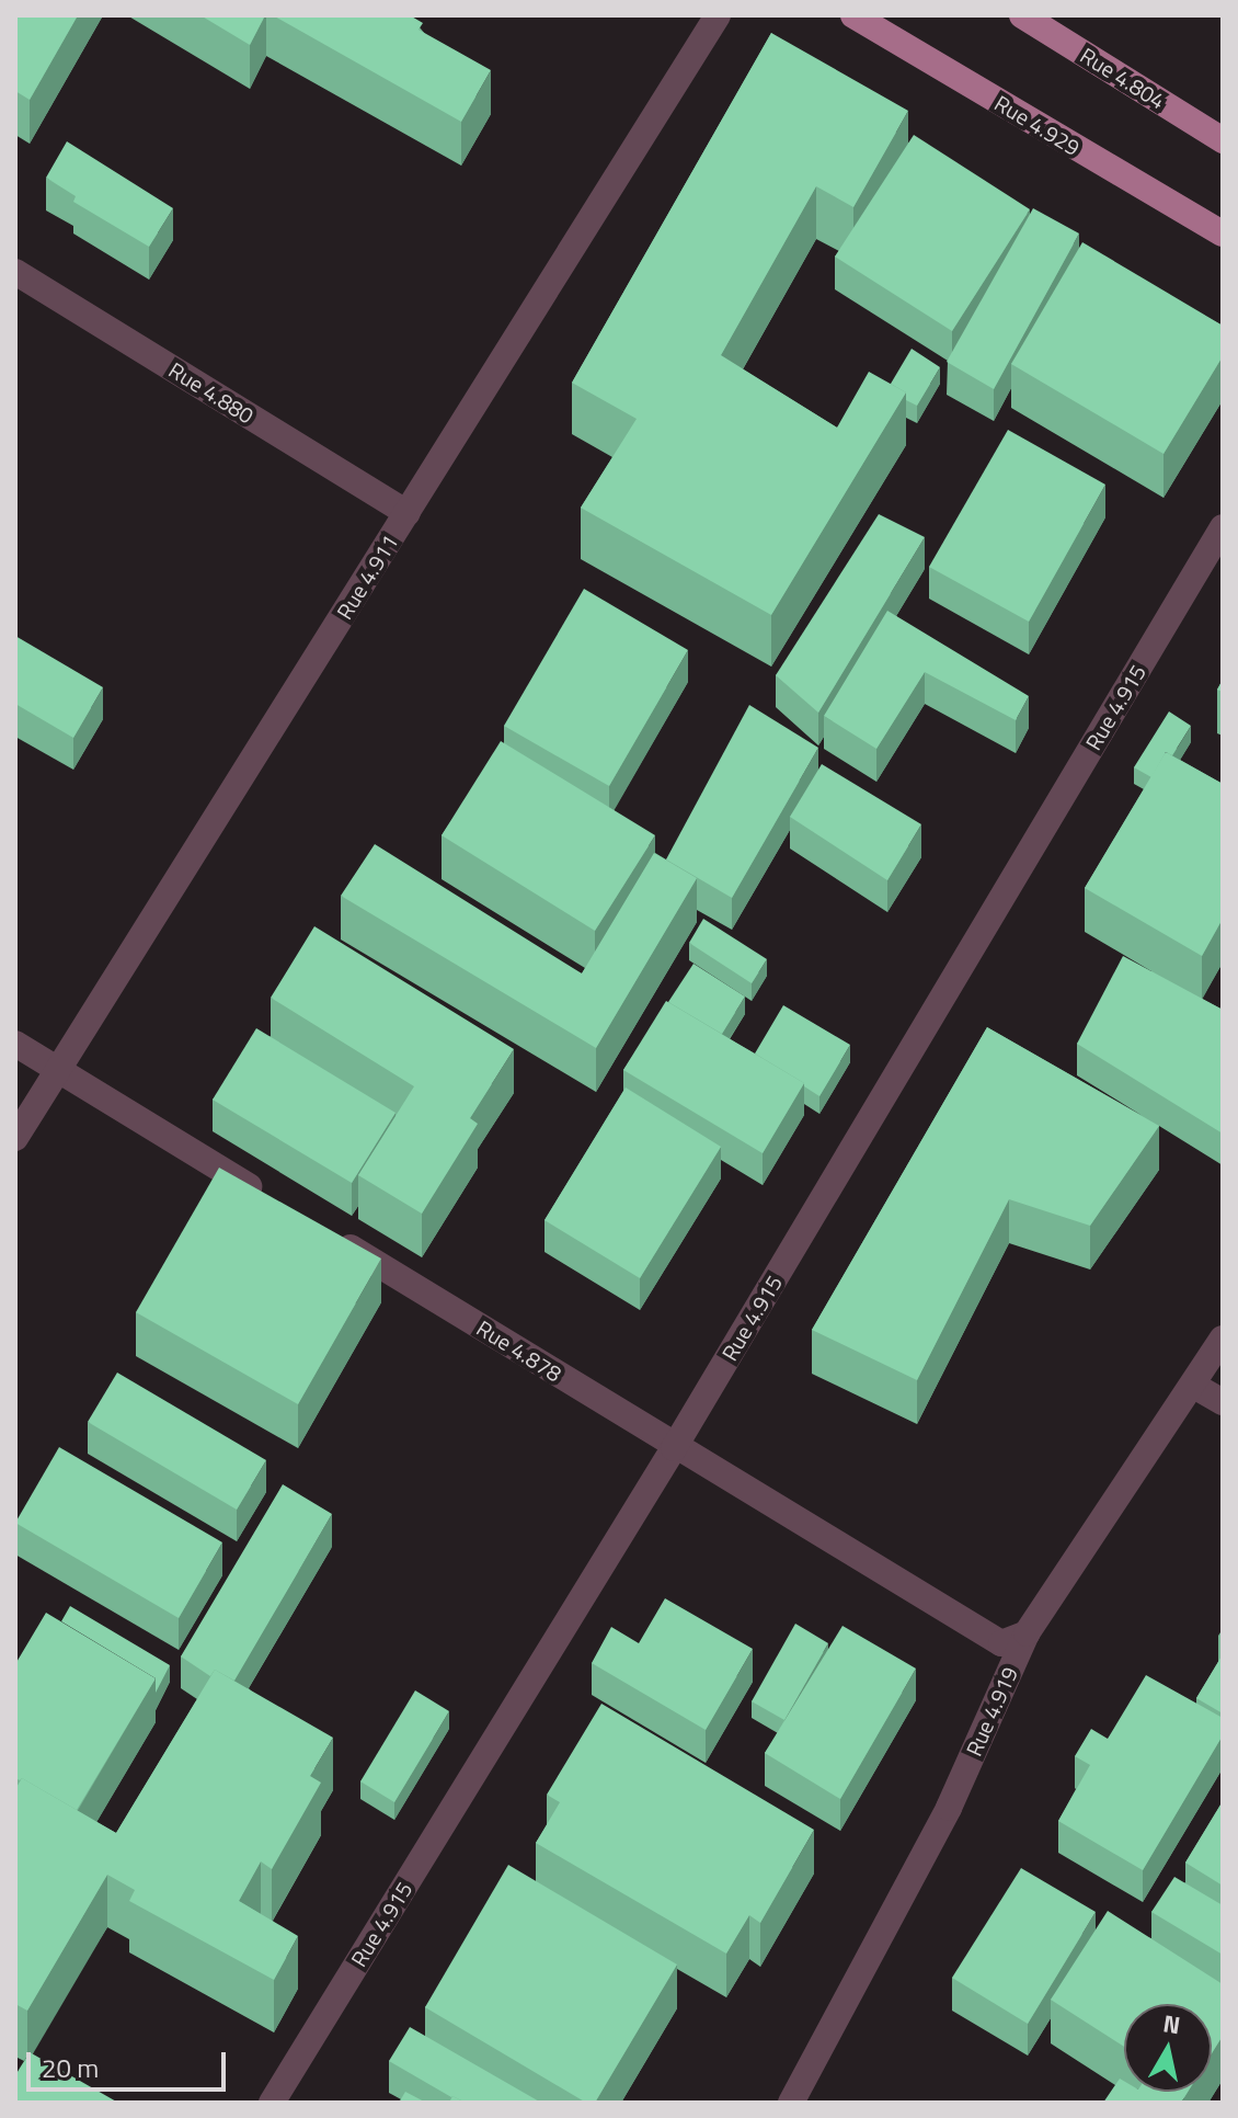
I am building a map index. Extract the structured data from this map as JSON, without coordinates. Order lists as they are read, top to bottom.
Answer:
{
  "streets": {
    "main road": ["Rue 4.804", "Rue 4.929"],
    "street": [
      "Rue 4.880",
      "Rue 4.911",
      "Rue 4.915",
      "Rue 4.878",
      "Rue 4.919"
    ]
  },
  "crossings": [
    ["Rue 4.880", "Rue 4.911"],
    ["Rue 4.915", "Rue 4.878"],
    ["Rue 4.878", "Rue 4.919"]
  ],
  "scale_bar": "20 m",
  "north": "top"
}
